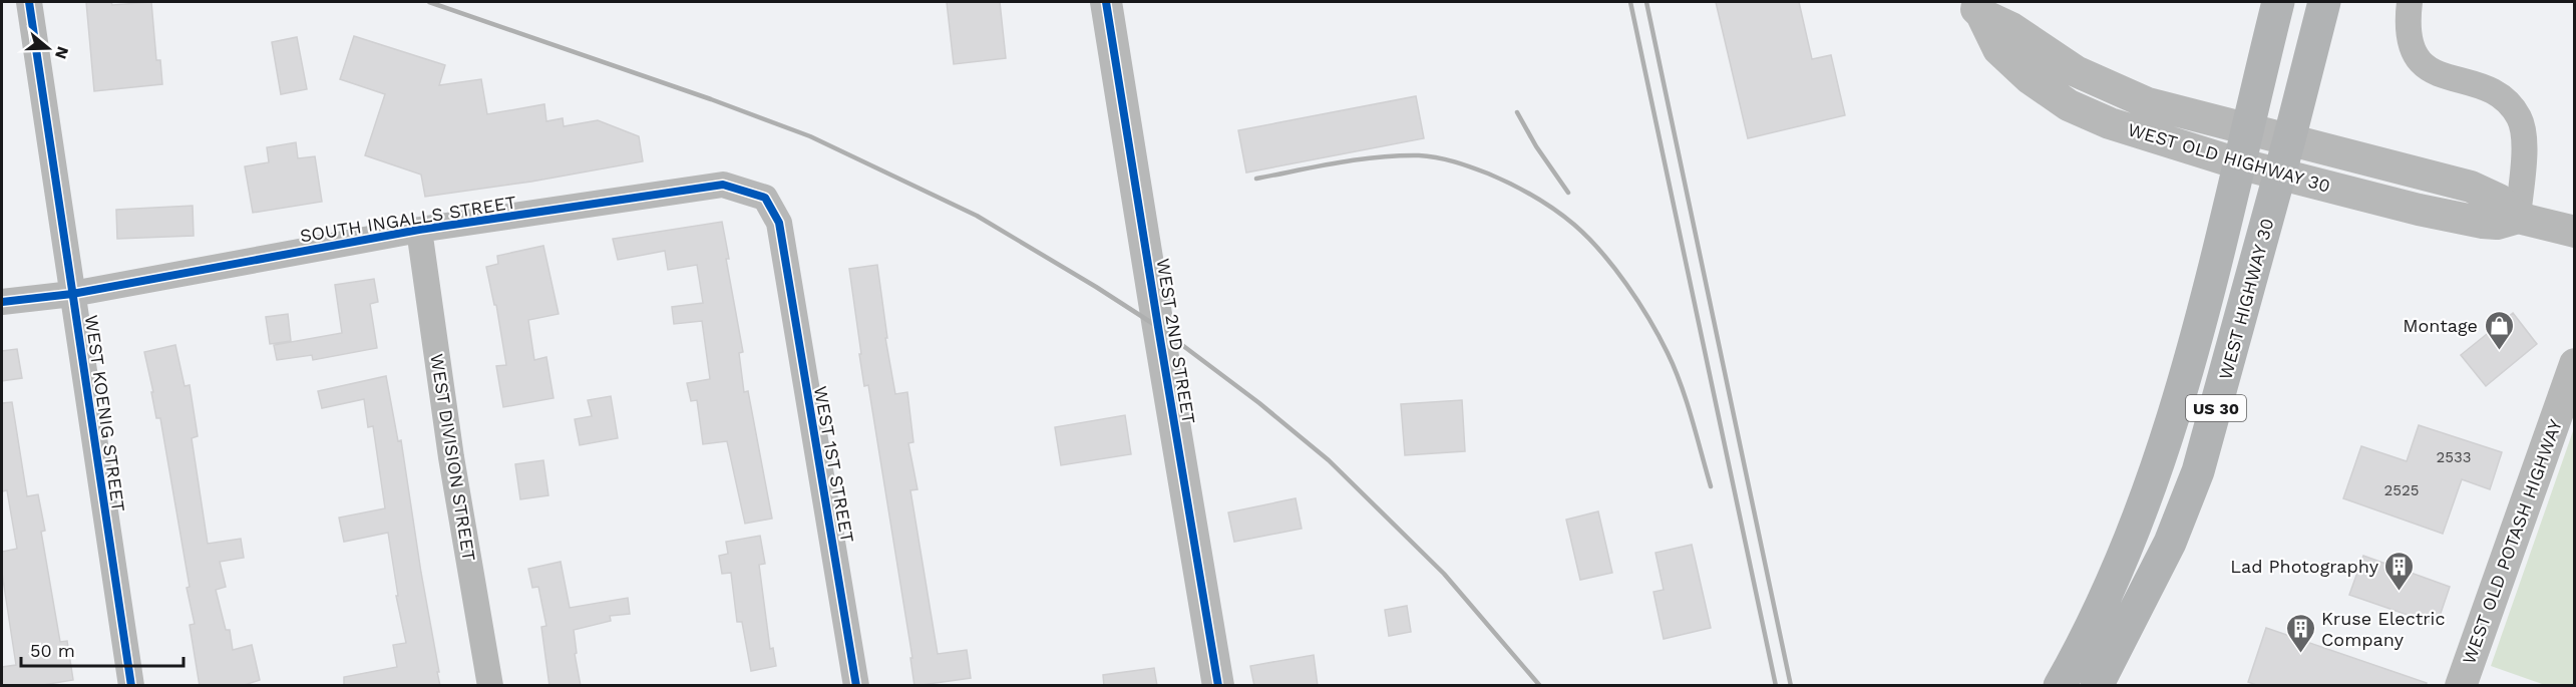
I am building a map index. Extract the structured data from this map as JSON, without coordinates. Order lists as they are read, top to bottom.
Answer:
{
  "streets": {
    "highway": ["WEST HIGHWAY 30", "US 30"],
    "street": [
      "WEST OLD HIGHWAY 30",
      "SOUTH INGALLS STREET",
      "WEST 2ND STREET",
      "WEST KOENIG STREET",
      "WEST DIVISION STREET",
      "WEST 1ST STREET",
      "WEST OLD POTASH HIGHWAY"
    ]
  },
  "crossings": [
    ["WEST OLD HIGHWAY 30", "WEST HIGHWAY 30"],
    ["WEST OLD HIGHWAY 30", "US 30"],
    ["SOUTH INGALLS STREET", "WEST KOENIG STREET"],
    ["SOUTH INGALLS STREET", "WEST DIVISION STREET"],
    ["SOUTH INGALLS STREET", "WEST 1ST STREET"]
  ],
  "places": {
    "shop": ["Montage"],
    "building": ["Lad Photography", "Kruse Electric Company"]
  },
  "house_numbers": ["2533", "2525"],
  "scale_bar": "50 m",
  "north": "right"
}
